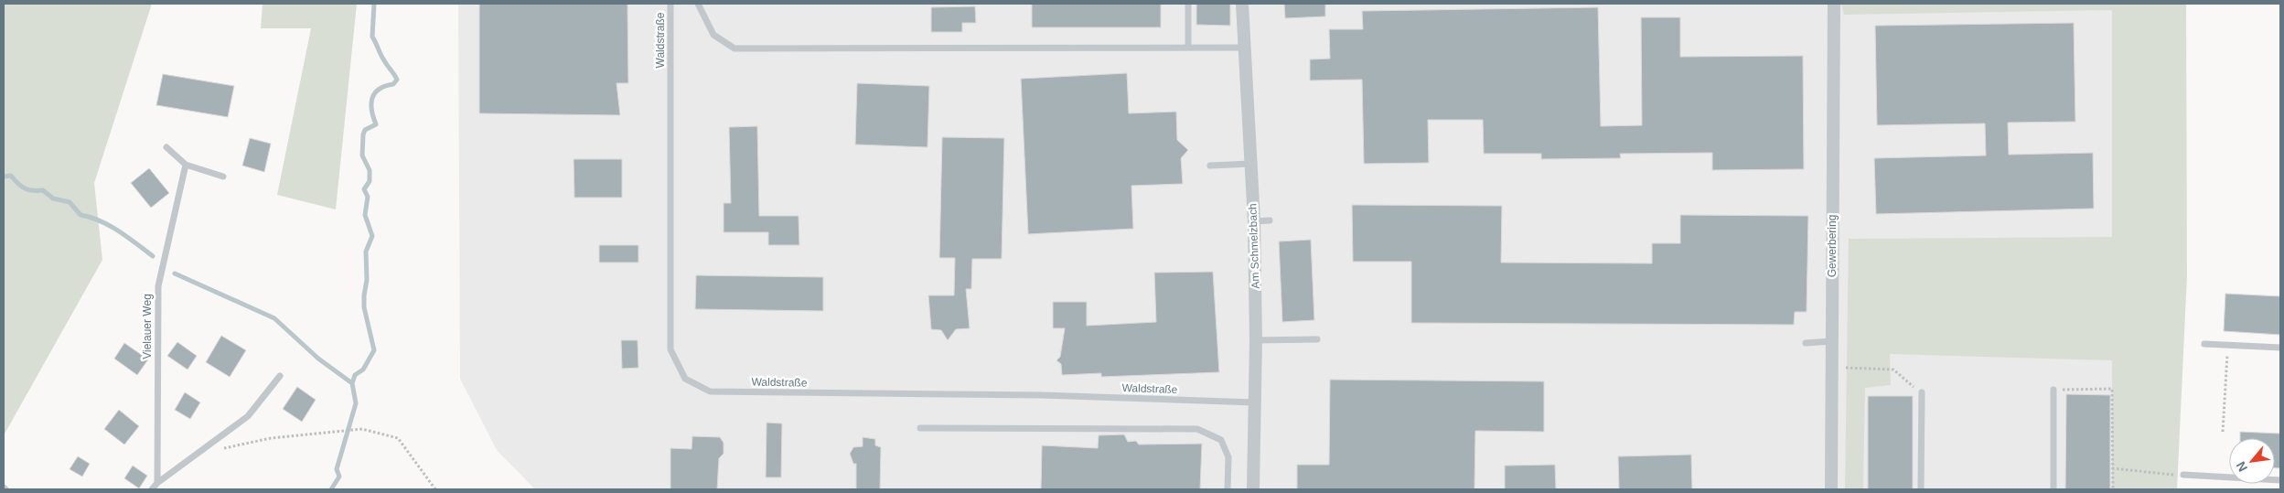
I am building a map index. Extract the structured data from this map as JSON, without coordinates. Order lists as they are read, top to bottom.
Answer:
{
  "streets": {
    "street": ["Am Schmelzbach", "Gewerbering"],
    "lane": ["Waldstraße", "Vielauer Weg"]
  },
  "crossings": [
    ["Waldstraße", "Am Schmelzbach"]
  ],
  "north": "bottom left"
}
